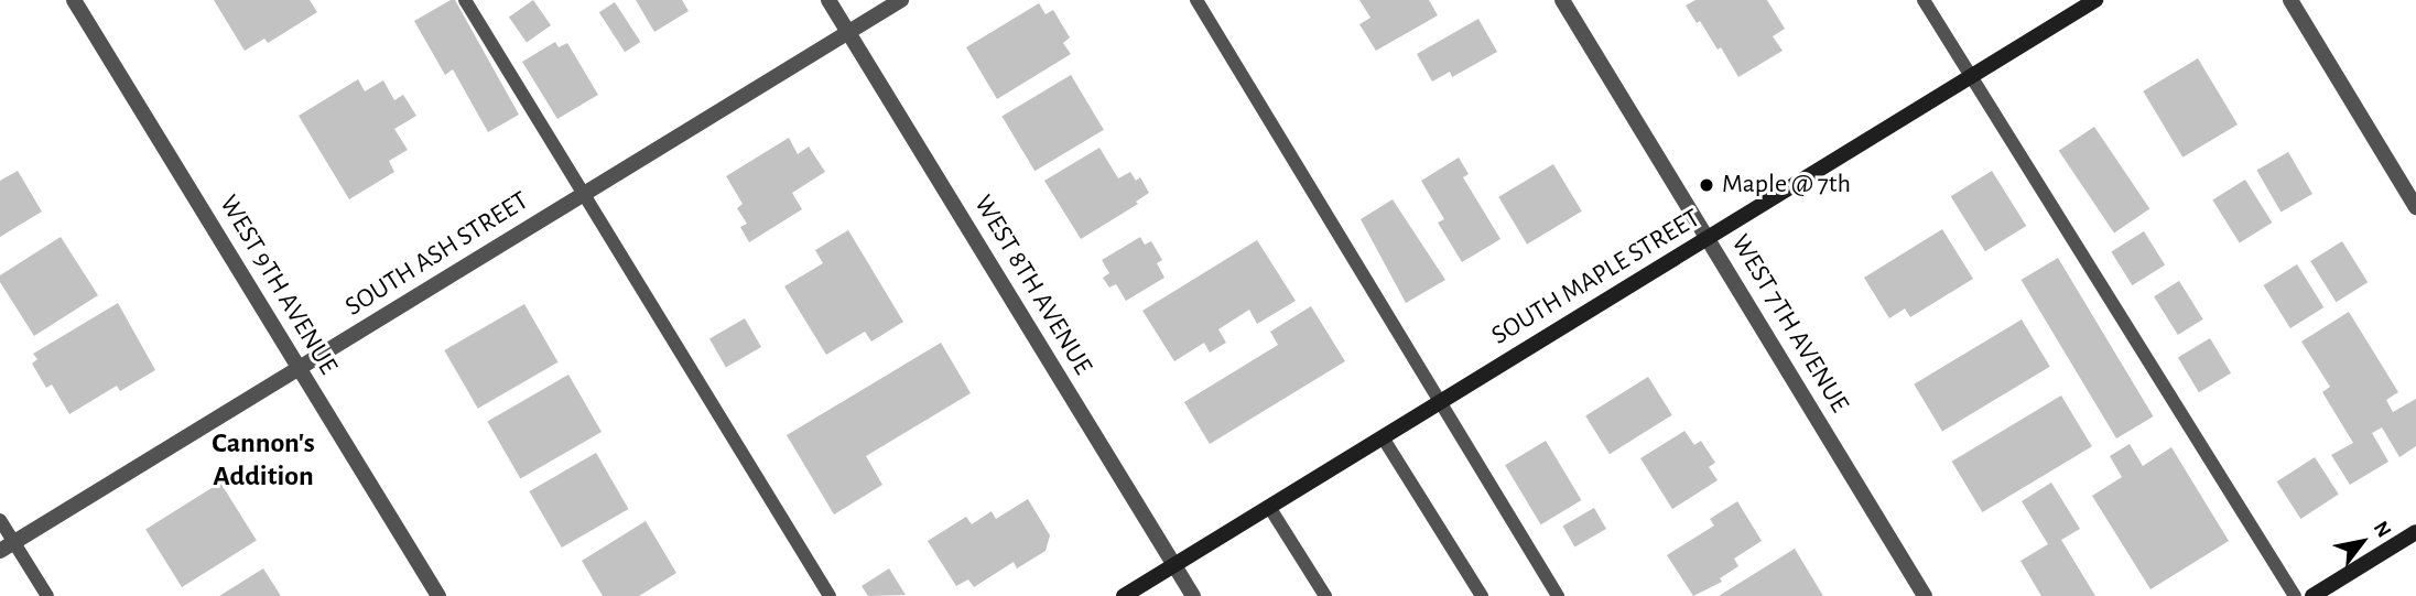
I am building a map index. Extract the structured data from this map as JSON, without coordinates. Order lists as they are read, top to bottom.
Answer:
{
  "streets": {
    "main road": ["SOUTH MAPLE STREET"],
    "street": [
      "SOUTH ASH STREET",
      "WEST 9TH AVENUE",
      "WEST 8TH AVENUE",
      "WEST 7TH AVENUE"
    ]
  },
  "crossings": [
    ["SOUTH ASH STREET", "WEST 9TH AVENUE"],
    ["SOUTH ASH STREET", "WEST 8TH AVENUE"],
    ["SOUTH MAPLE STREET", "WEST 8TH AVENUE"],
    ["SOUTH MAPLE STREET", "WEST 7TH AVENUE"]
  ],
  "districts": ["Cannon's Addition"],
  "places": ["Maple @ 7th"],
  "north": "top right"
}
